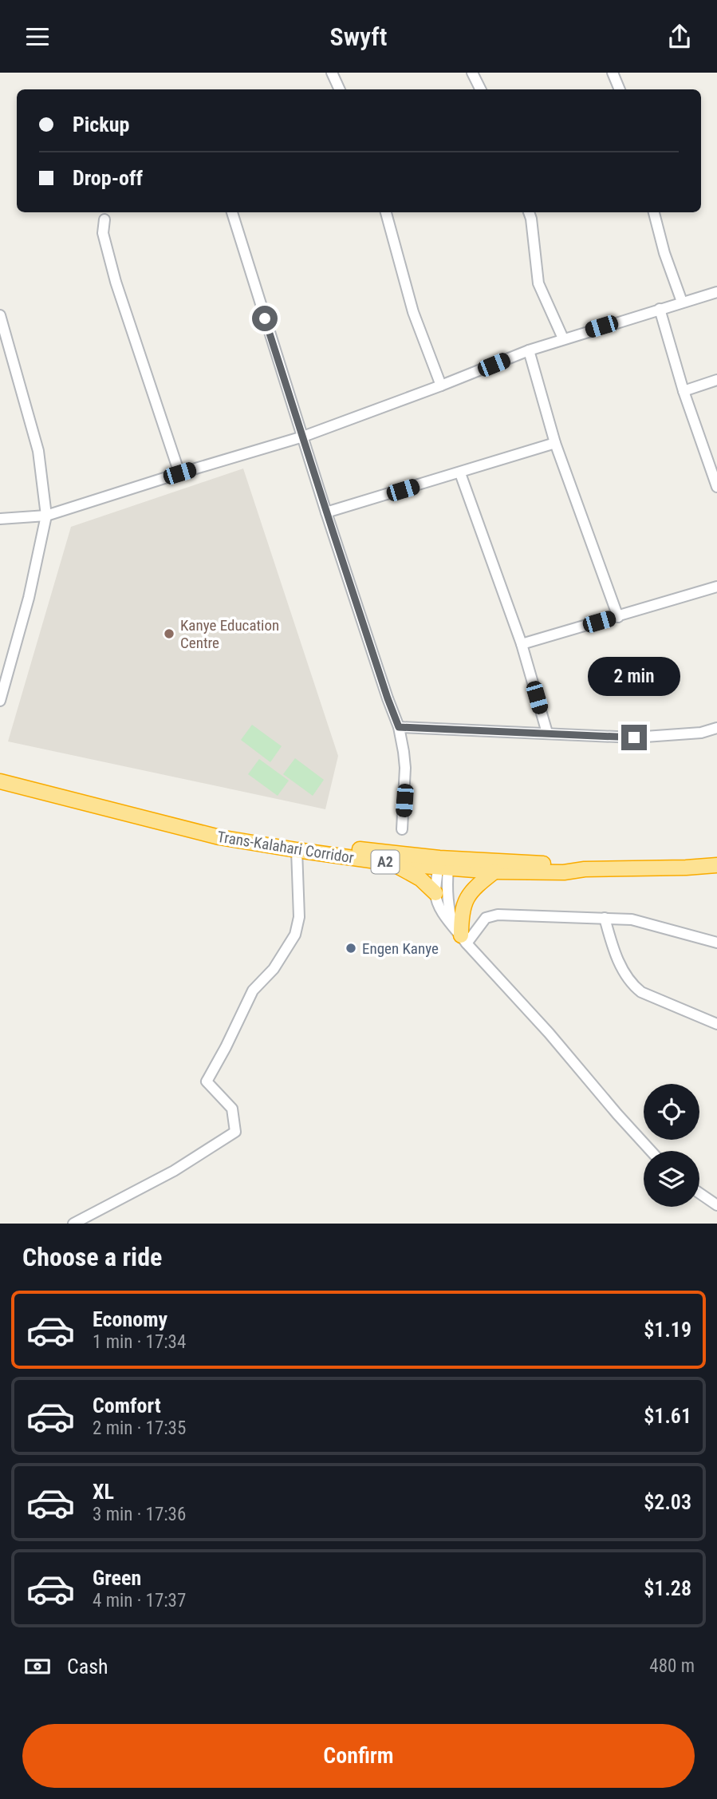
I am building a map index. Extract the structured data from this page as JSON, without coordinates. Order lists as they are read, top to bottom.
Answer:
{
  "streets": {
    "highway": ["Trans-Kalahari Corridor", "A2"]
  },
  "places": ["Kanye Education Centre", "Engen Kanye"],
  "page": {
    "header": "Swyft",
    "banner": ["Pickup", "Drop-off"],
    "bubble": "2 min",
    "heading": "Choose a ride",
    "list": [
      {
        "name": "Economy",
        "note": "1 min · 17:34",
        "value": "$1.19"
      },
      {
        "name": "Comfort",
        "note": "2 min · 17:35",
        "value": "$1.61"
      },
      {
        "name": "XL",
        "note": "3 min · 17:36",
        "value": "$2.03"
      },
      {
        "name": "Green",
        "note": "4 min · 17:37",
        "value": "$1.28"
      }
    ],
    "pay": ["Cash", "480 m"],
    "buttons": "Confirm"
  }
}
